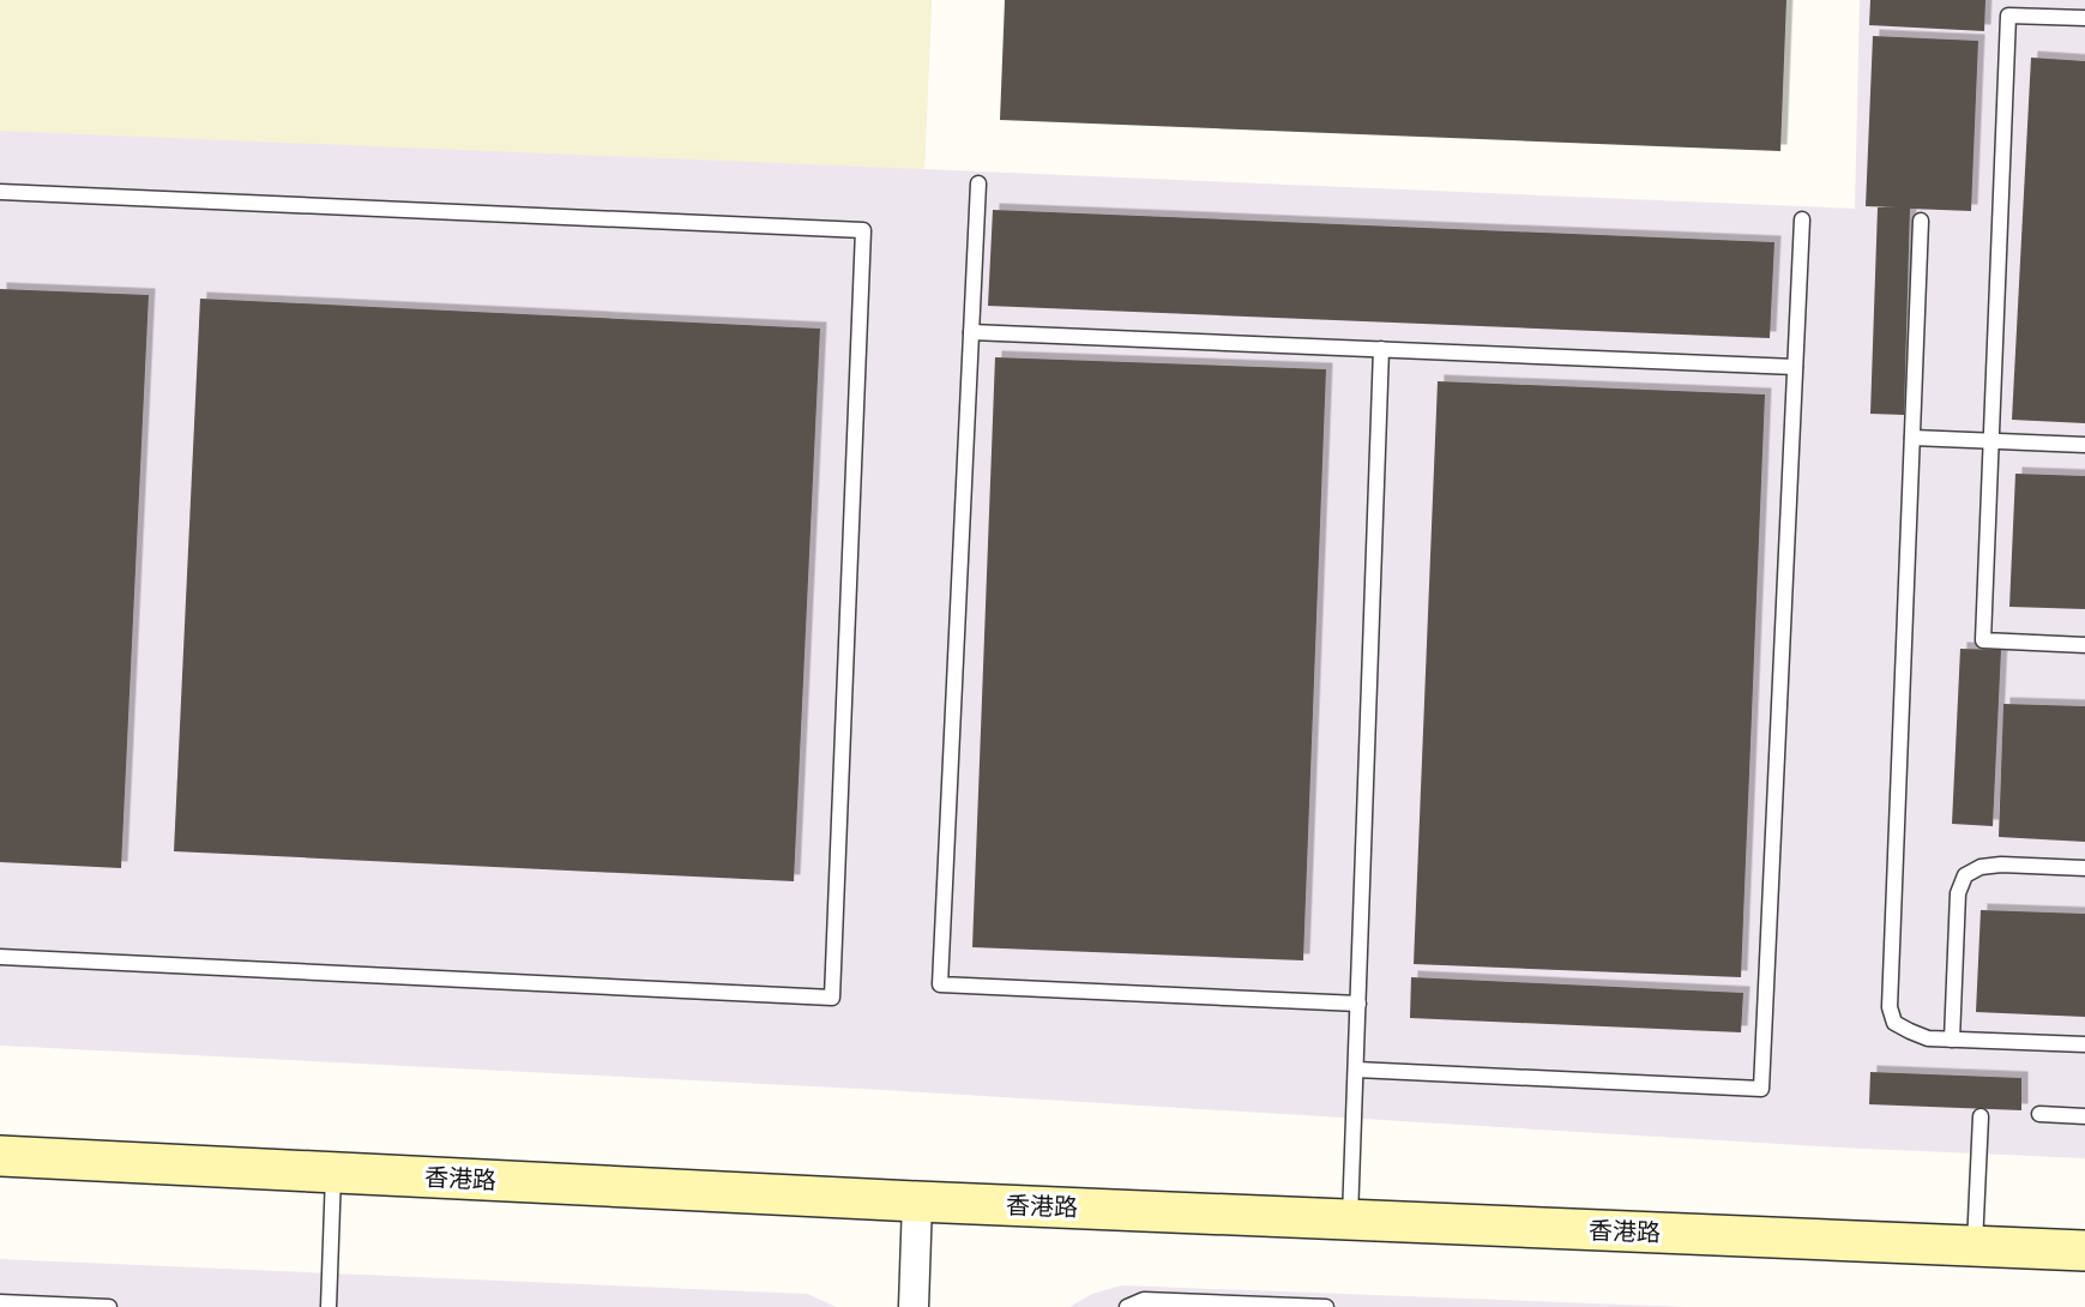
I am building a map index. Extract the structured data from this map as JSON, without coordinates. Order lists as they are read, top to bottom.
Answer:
{
  "streets": {
    "street": ["香港路"]
  }
}
